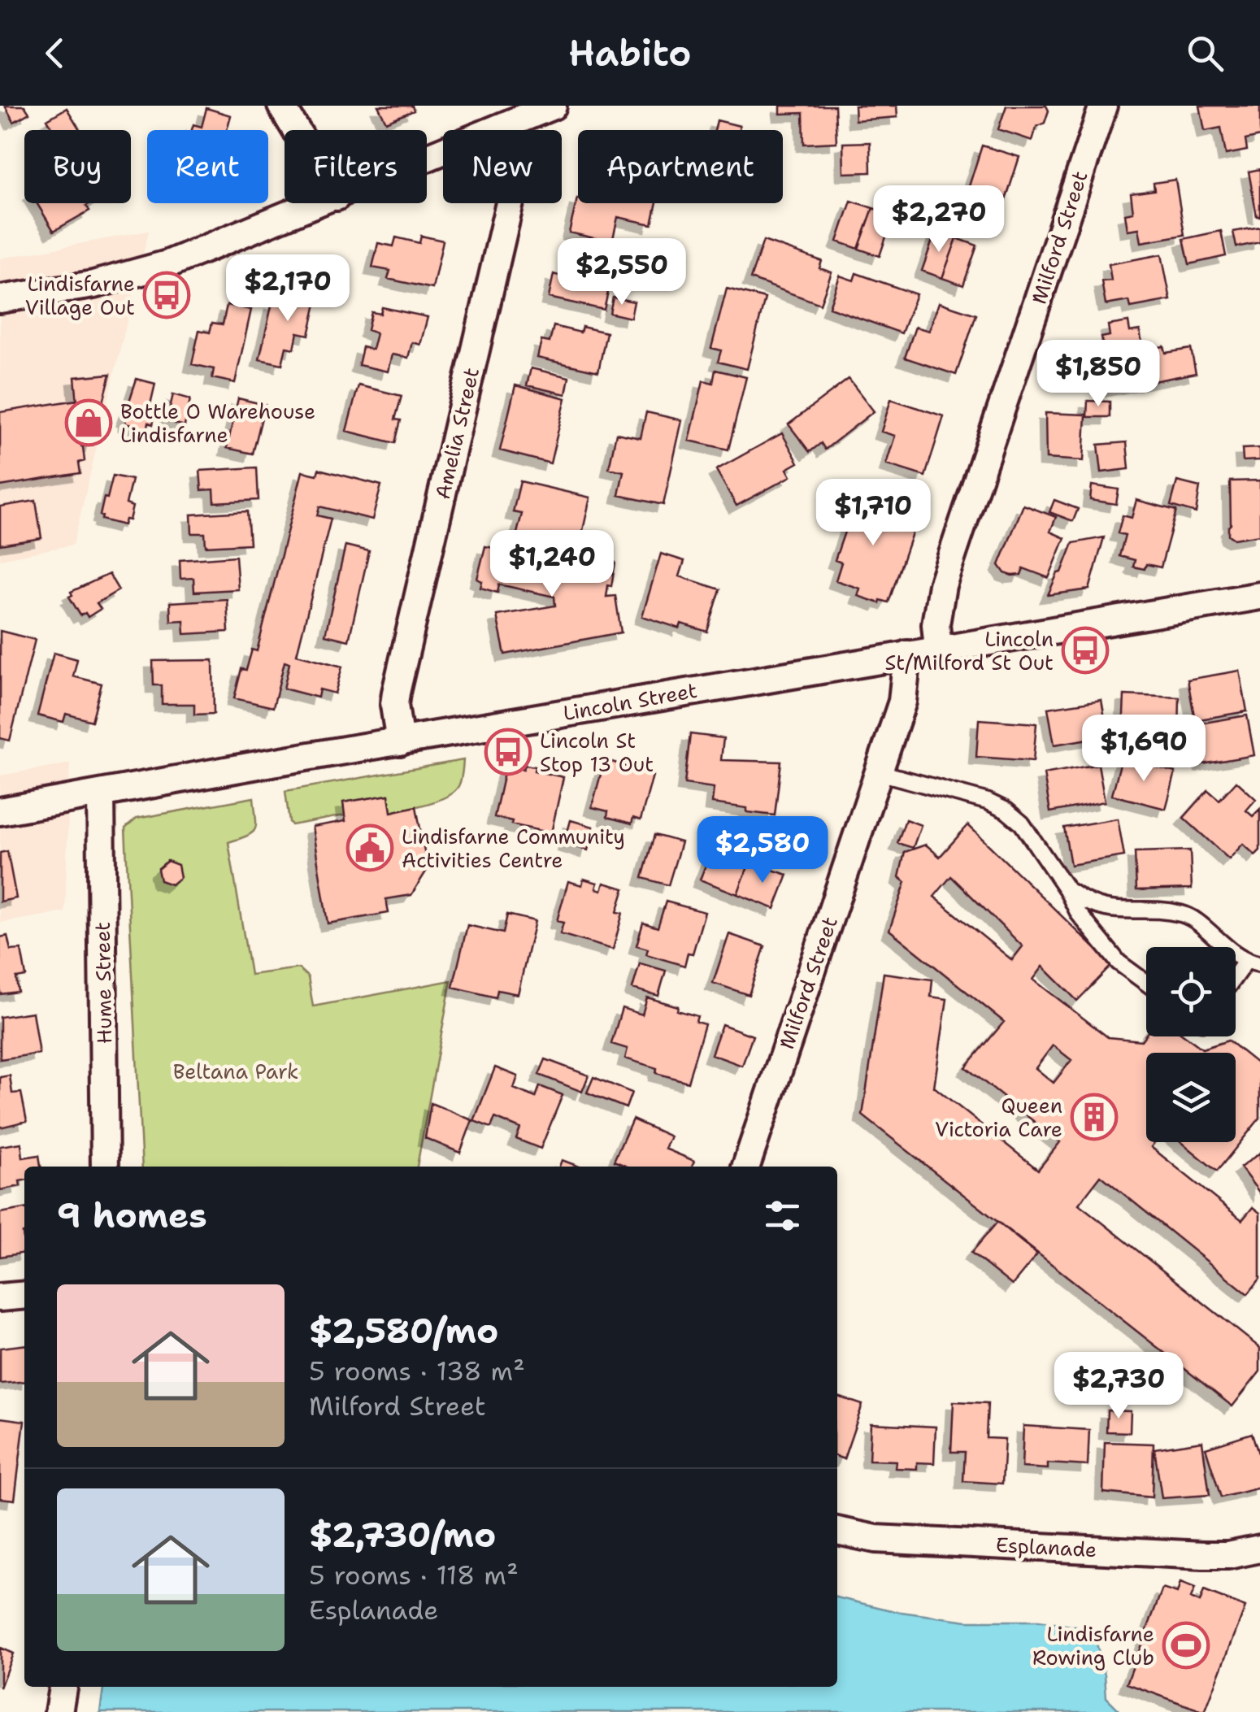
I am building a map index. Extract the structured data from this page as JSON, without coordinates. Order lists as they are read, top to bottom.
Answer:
{
  "streets": {
    "street": [
      "Milford Street",
      "Amelia Street",
      "Lincoln Street",
      "Hume Street",
      "Esplanade"
    ]
  },
  "crossings": [
    ["Milford Street", "Lincoln Street"],
    ["Amelia Street", "Lincoln Street"],
    ["Lincoln Street", "Hume Street"]
  ],
  "parks": ["Beltana Park"],
  "places": {
    "bus stop": ["Lindisfarne Village Out", "Lincoln St/Milford St Out", "Lincoln St Stop 13 Out"],
    "shop": ["Bottle O Warehouse Lindisfarne"],
    "public building": ["Lindisfarne Community Activities Centre"],
    "building": ["Queen Victoria Care"],
    "sports": ["Lindisfarne Rowing Club"]
  },
  "page": {
    "header": "Habito",
    "chip": [
      "Buy",
      "Rent",
      "Filters",
      "New",
      "Apartment"
    ],
    "price": [
      "$2,270",
      "$2,550",
      "$2,170",
      "$1,850",
      "$1,710",
      "$1,240",
      "$1,690",
      "$2,580",
      "$2,730"
    ],
    "heading": "9 homes",
    "list": [
      {
        "name": "$2,580/mo",
        "note": "5 rooms · 138 m² · Milford Street"
      },
      {
        "name": "$2,730/mo",
        "note": "5 rooms · 118 m² · Esplanade"
      }
    ]
  }
}
